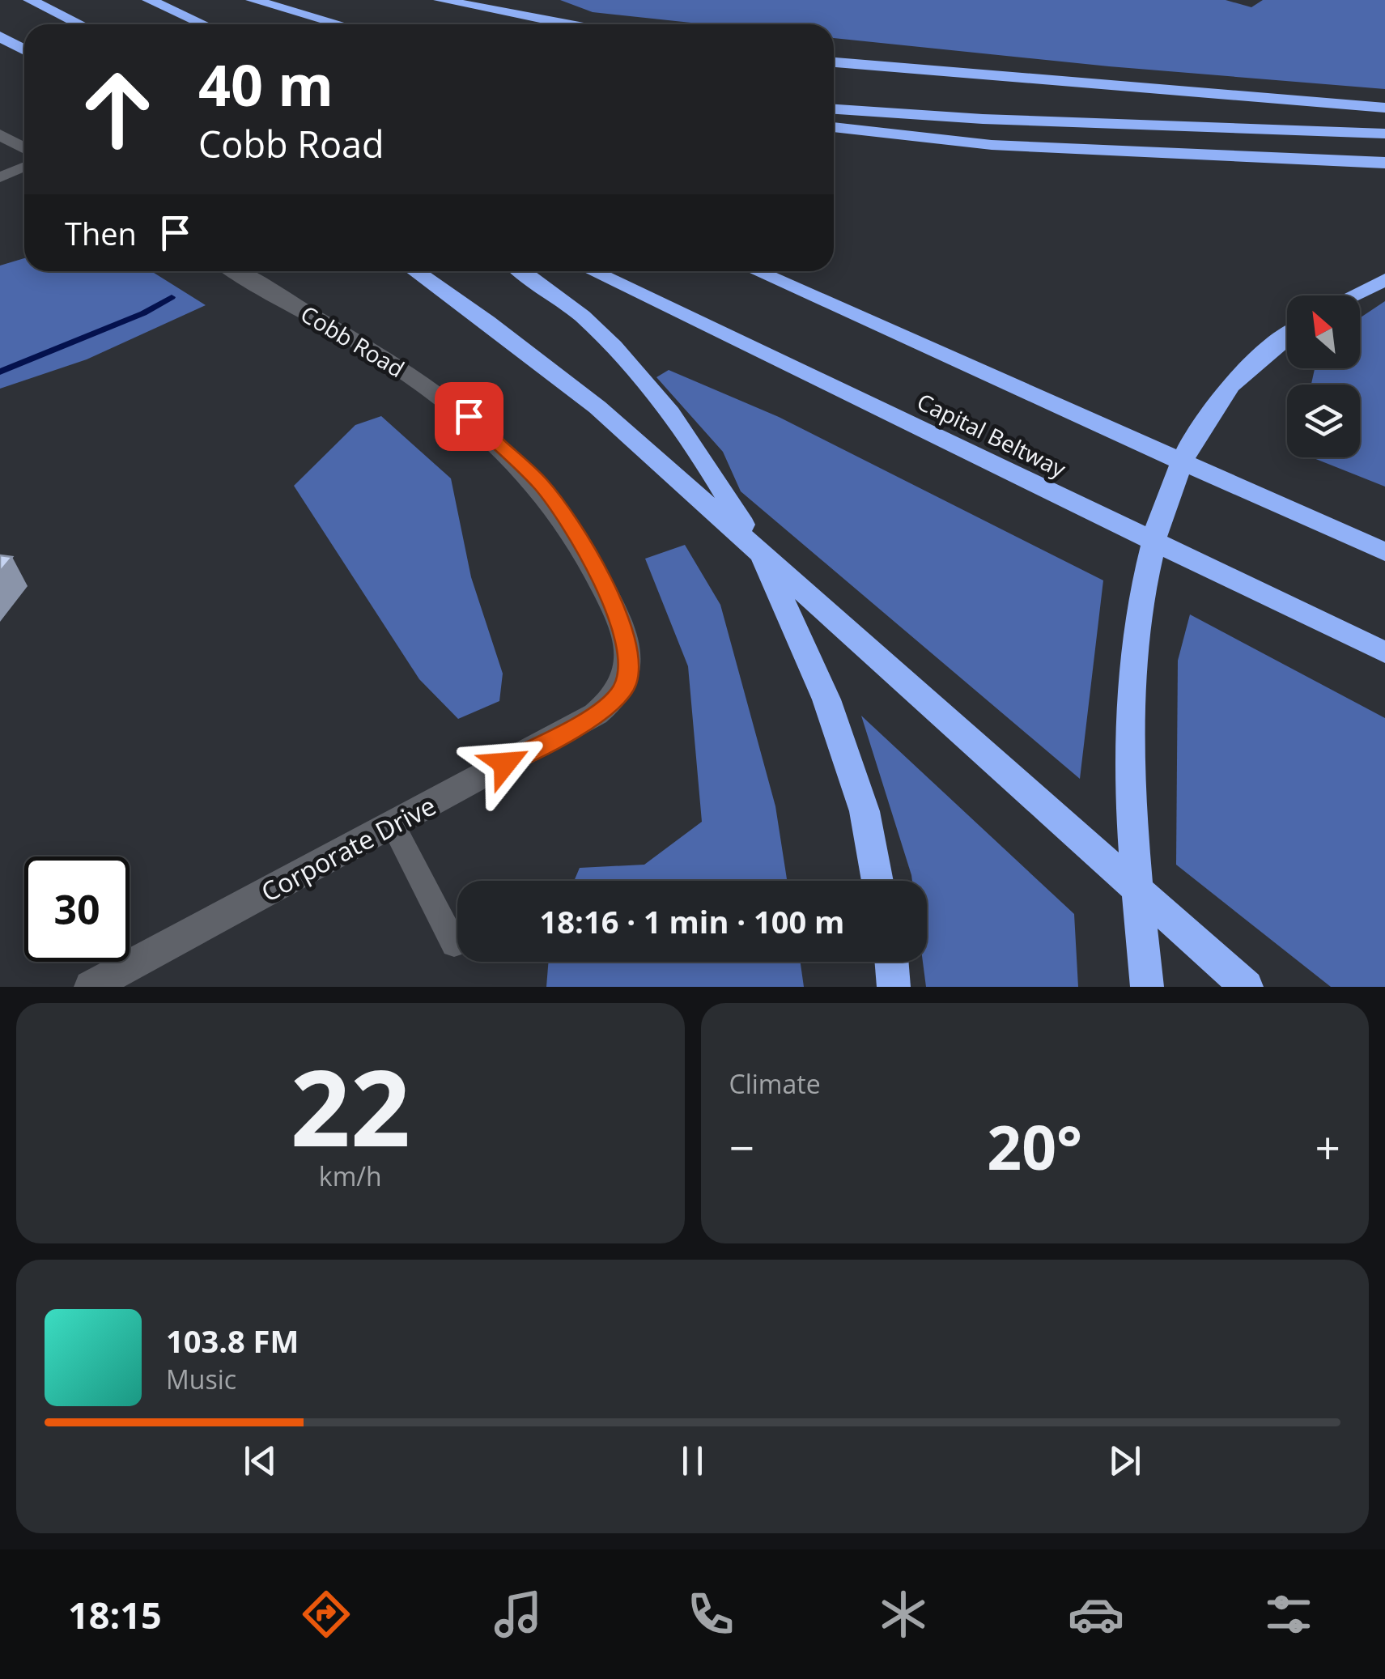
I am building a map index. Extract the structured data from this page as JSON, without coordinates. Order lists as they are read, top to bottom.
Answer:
{
  "streets": {
    "highway": ["Capital Beltway"],
    "street": ["Cobb Road", "Corporate Drive"]
  },
  "crossings": [
    ["Cobb Road", "Corporate Drive"]
  ],
  "north": "top left",
  "page": {
    "turn": ["40 m", "Cobb Road"],
    "then": "Then",
    "limit": "30",
    "trip": "18:16 · 1 min · 100 m",
    "tile": [
      ["22", "km/h"],
      "Climate"
    ],
    "heat": ["−", "20°", "+"],
    "song": ["103.8 FM", "Music"],
    "tabs": "18:15"
  }
}
